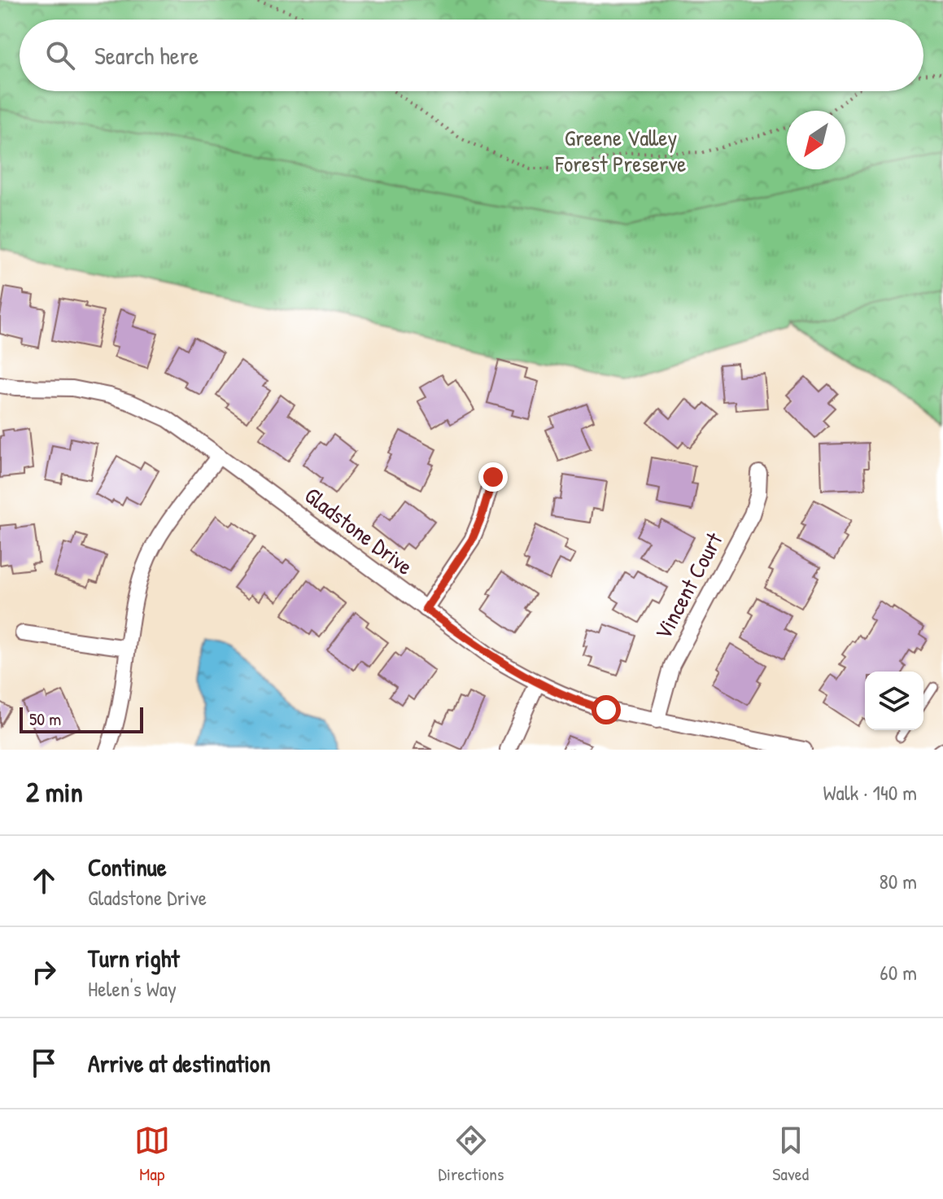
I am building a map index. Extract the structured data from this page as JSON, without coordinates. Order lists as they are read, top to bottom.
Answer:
{
  "streets": {
    "street": ["Gladstone Drive", "Vincent Court"]
  },
  "crossings": [
    ["Gladstone Drive", "Vincent Court"]
  ],
  "parks": ["Greene Valley Forest Preserve"],
  "scale_bar": "50 m",
  "north": "bottom left",
  "page": {
    "search": "Search here",
    "scale": "50 m",
    "heading": ["2 min", "Walk · 140 m"],
    "list": [
      ["Continue", "Gladstone Drive", "80 m"],
      ["Turn right", "Helen's Way", "60 m"],
      "Arrive at destination"
    ],
    "nav": ["Map", "Directions", "Saved"]
  }
}
